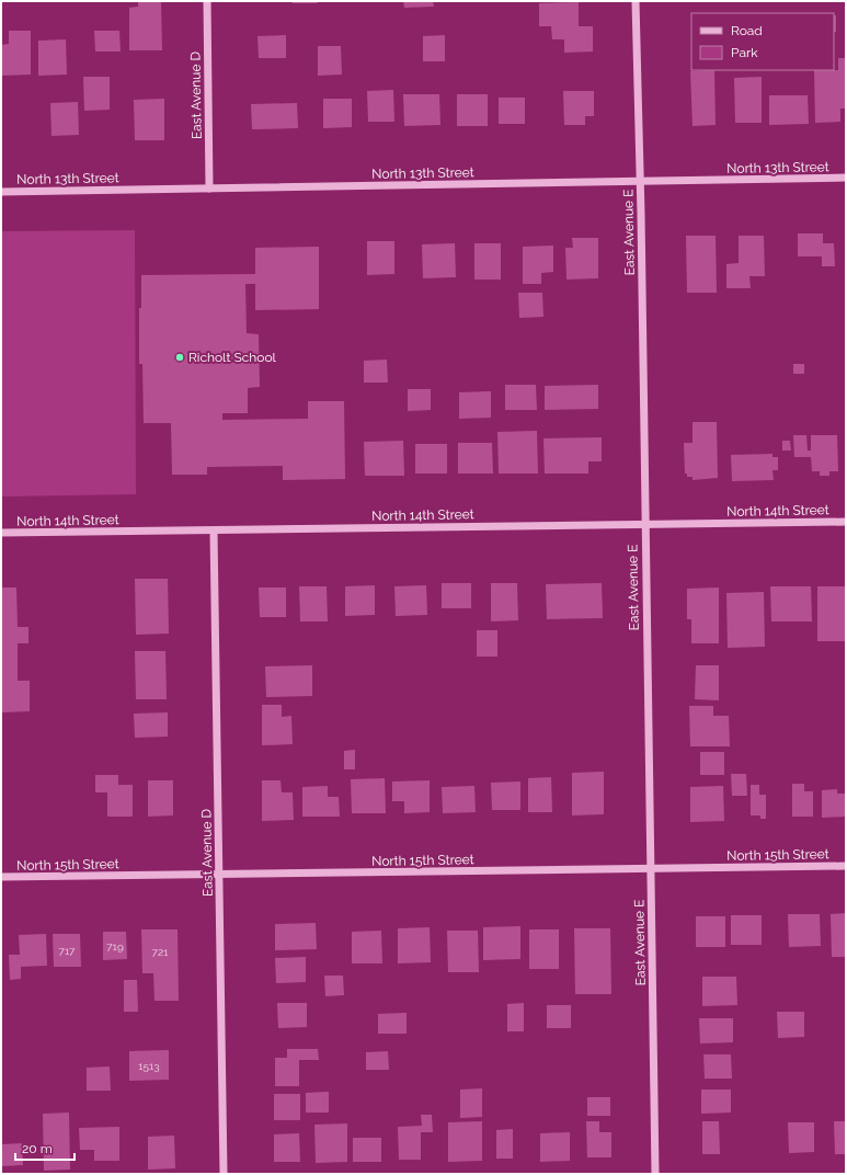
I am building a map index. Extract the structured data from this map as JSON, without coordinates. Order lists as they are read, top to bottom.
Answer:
{
  "streets": {
    "street": [
      "East Avenue D",
      "North 13th Street",
      "East Avenue E",
      "North 14th Street",
      "North 15th Street"
    ]
  },
  "crossings": [
    ["East Avenue D", "North 13th Street"],
    ["East Avenue D", "North 14th Street"],
    ["East Avenue D", "North 15th Street"],
    ["North 13th Street", "East Avenue E"],
    ["East Avenue E", "North 14th Street"],
    ["East Avenue E", "North 15th Street"]
  ],
  "places": ["Richolt School"],
  "house_numbers": [
    "719",
    "717",
    "721",
    "1513"
  ],
  "legend": ["Road", "Park"],
  "scale_bar": "20 m"
}
